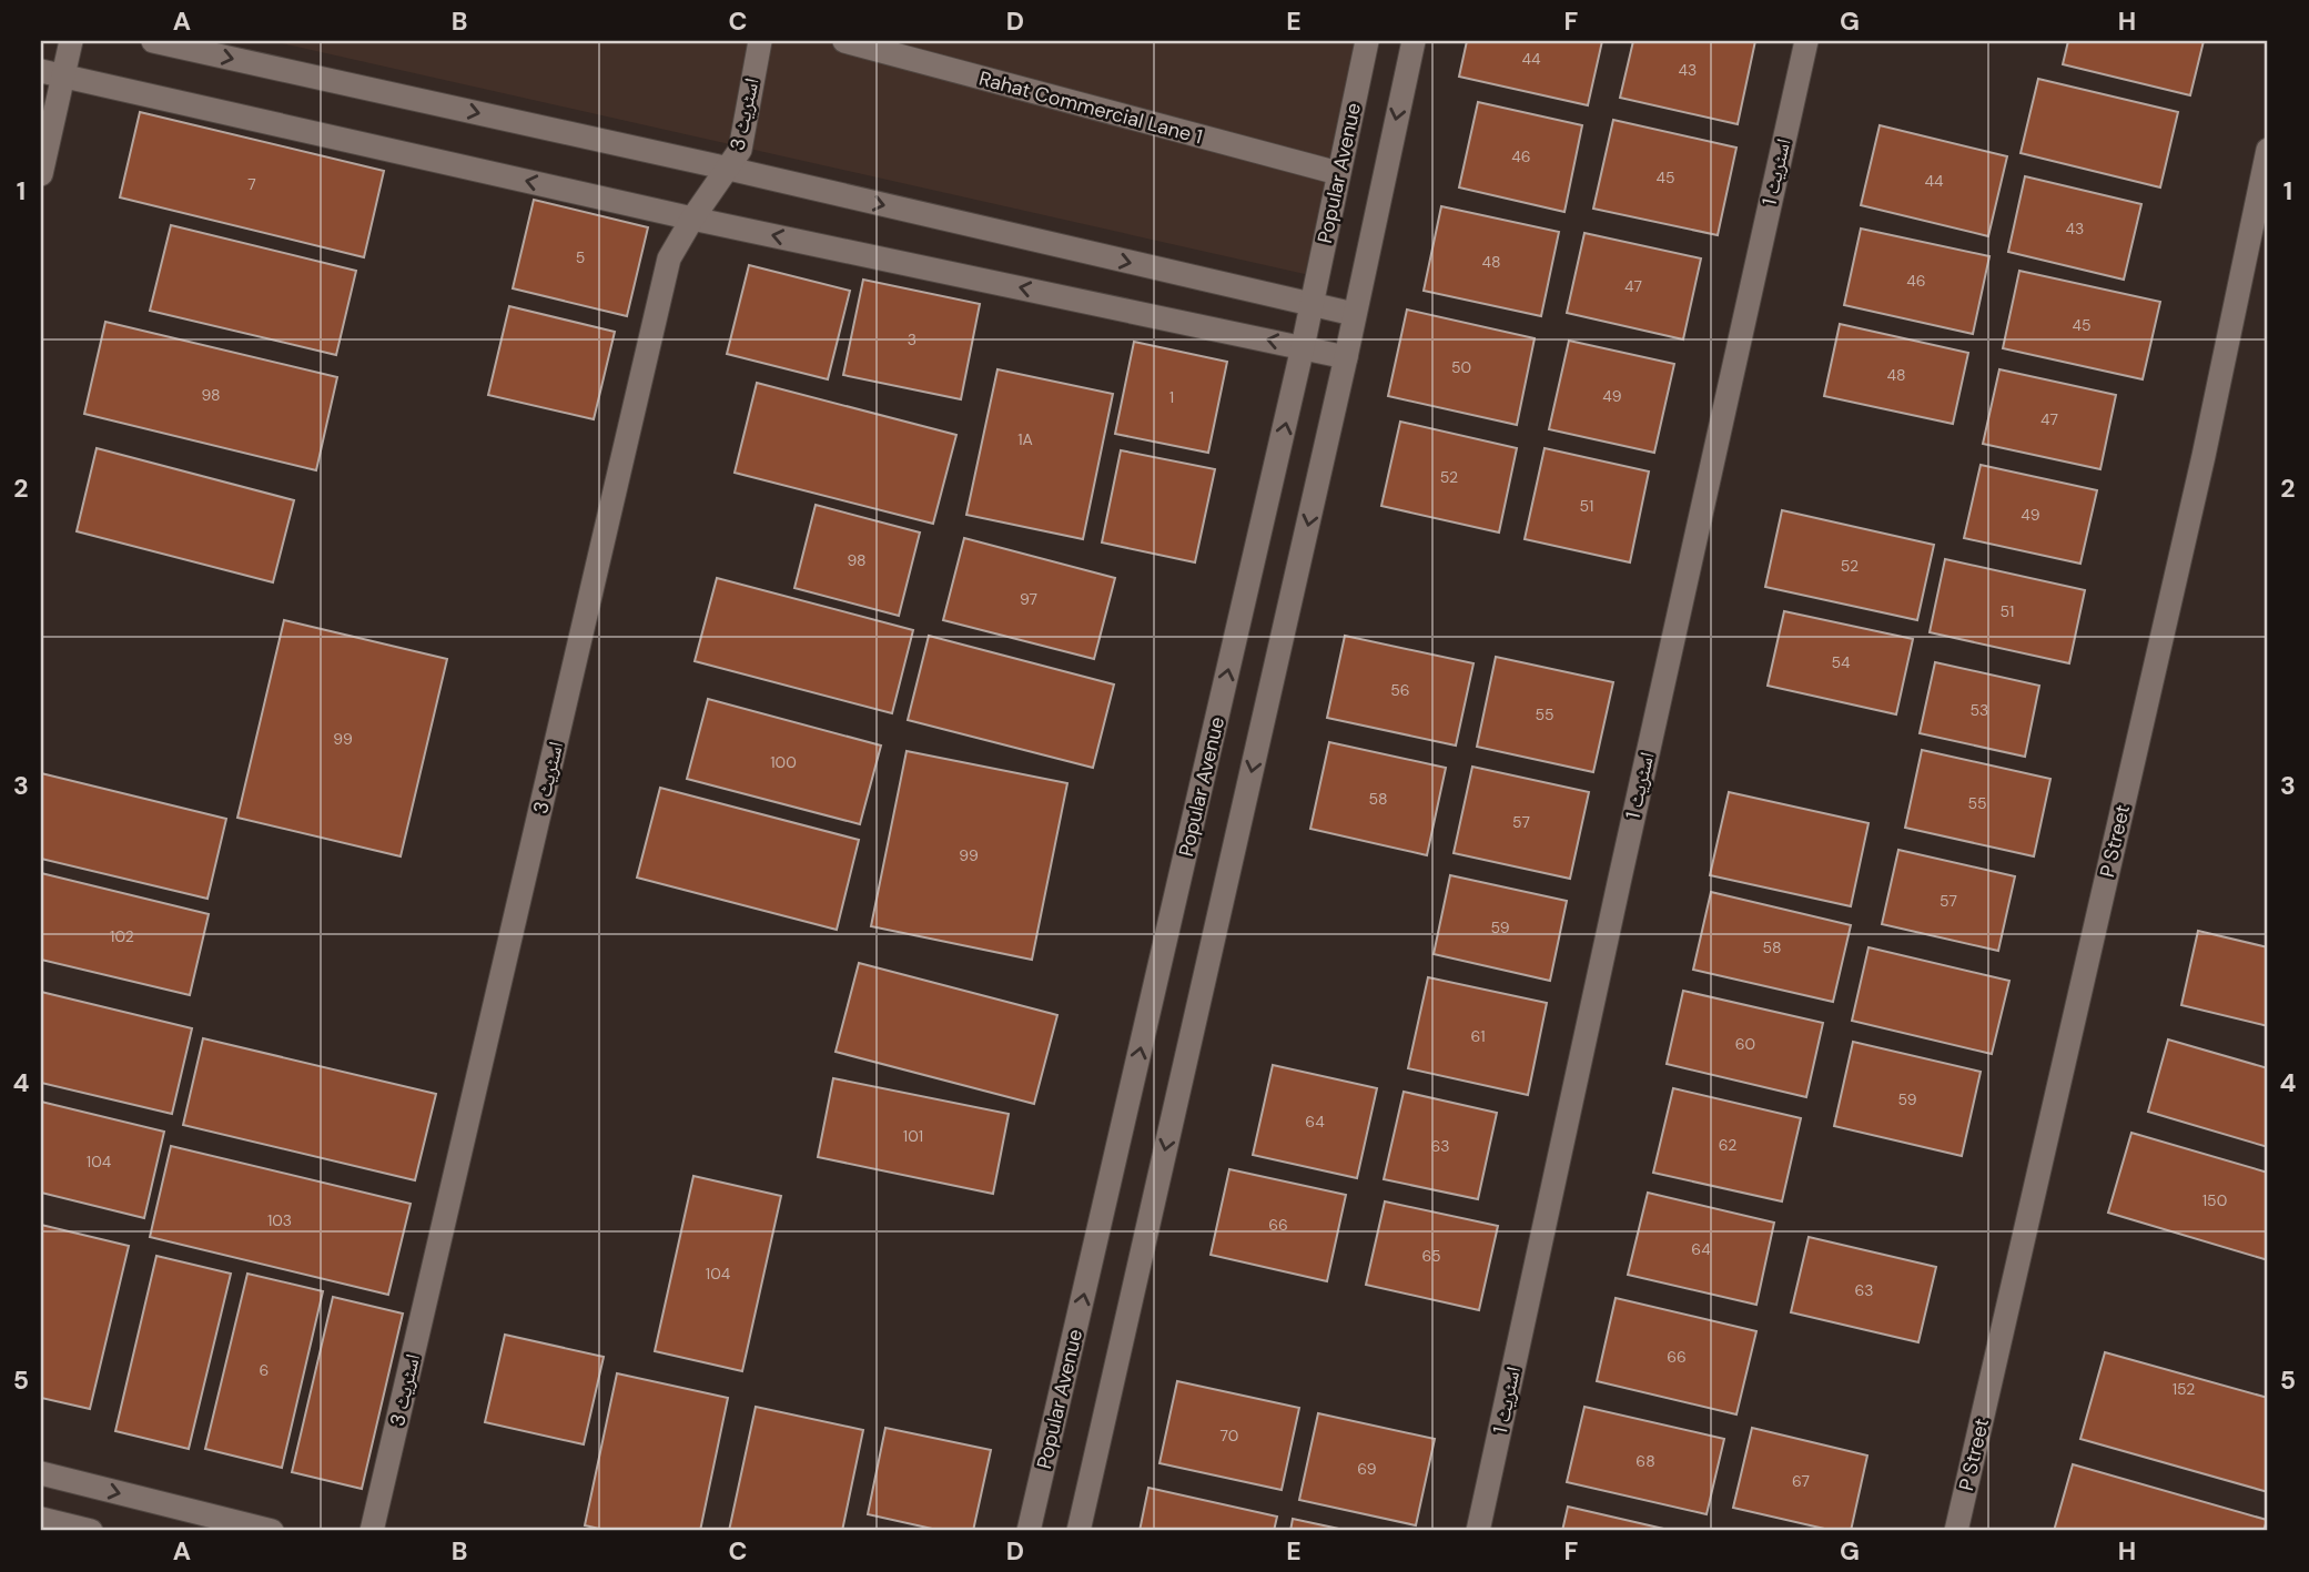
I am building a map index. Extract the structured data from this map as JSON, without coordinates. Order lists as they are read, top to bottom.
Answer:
{
  "streets": {
    "street": [
      "Rahat Commercial Lane 1",
      "اسٹریٹ 3",
      "اسٹریٹ 1",
      "Popular Avenue",
      "P Street"
    ]
  },
  "crossings": [
    ["Rahat Commercial Lane 1", "Popular Avenue"]
  ],
  "house_numbers": [
    "44",
    "43",
    "46",
    "45",
    "44",
    "7",
    "43",
    "5",
    "48",
    "46",
    "47",
    "45",
    "3",
    "50",
    "48",
    "98",
    "49",
    "1",
    "47",
    "1A",
    "52",
    "51",
    "49",
    "98",
    "52",
    "97",
    "51",
    "54",
    "56",
    "53",
    "55",
    "99",
    "100",
    "58",
    "55",
    "57",
    "99",
    "57",
    "59",
    "102",
    "58",
    "61",
    "60",
    "59",
    "64",
    "101",
    "62",
    "63",
    "104",
    "150",
    "103",
    "66",
    "64",
    "65",
    "104",
    "63",
    "66",
    "6",
    "152",
    "70",
    "68",
    "69",
    "67"
  ],
  "grid": {
    "columns": [
      "A",
      "B",
      "C",
      "D",
      "E",
      "F",
      "G",
      "H"
    ],
    "rows": [
      "1",
      "2",
      "3",
      "4",
      "5"
    ]
  }
}
